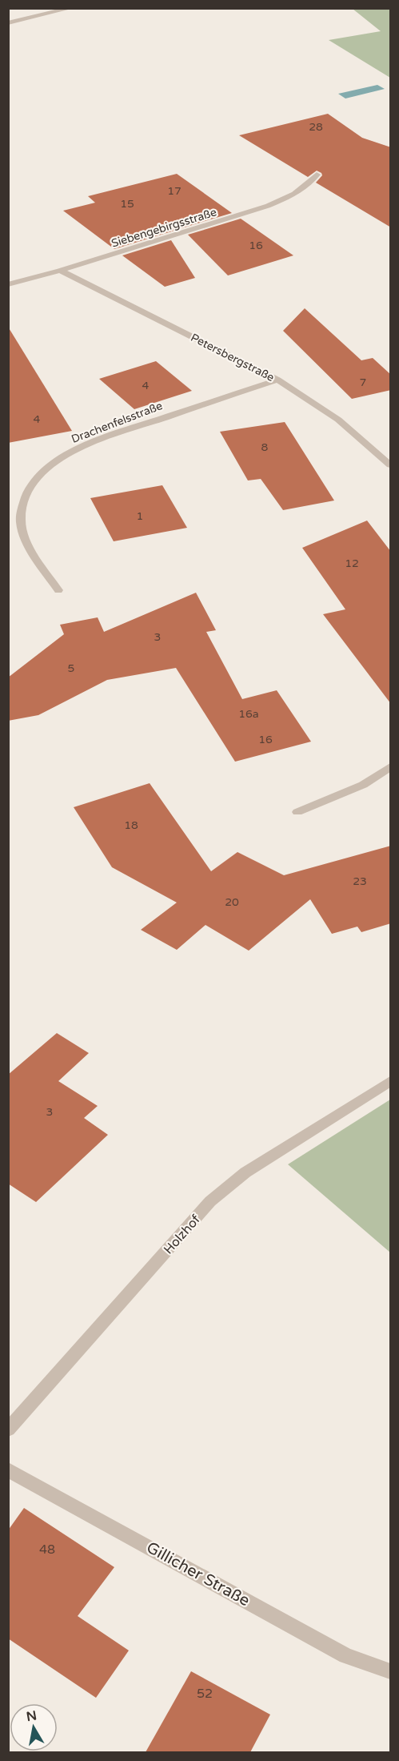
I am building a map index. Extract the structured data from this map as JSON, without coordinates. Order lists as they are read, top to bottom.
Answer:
{
  "streets": {
    "street": [
      "Siebengebirgsstraße",
      "Petersbergstraße",
      "Drachenfelsstraße",
      "Holzhof",
      "Gillicher Straße"
    ]
  },
  "crossings": [
    ["Siebengebirgsstraße", "Petersbergstraße"],
    ["Petersbergstraße", "Drachenfelsstraße"]
  ],
  "house_numbers": [
    "28",
    "17",
    "15",
    "16",
    "7",
    "4",
    "4",
    "8",
    "1",
    "12",
    "3",
    "5",
    "16a",
    "16",
    "18",
    "23",
    "20",
    "3",
    "48",
    "52"
  ],
  "north": "top"
}
